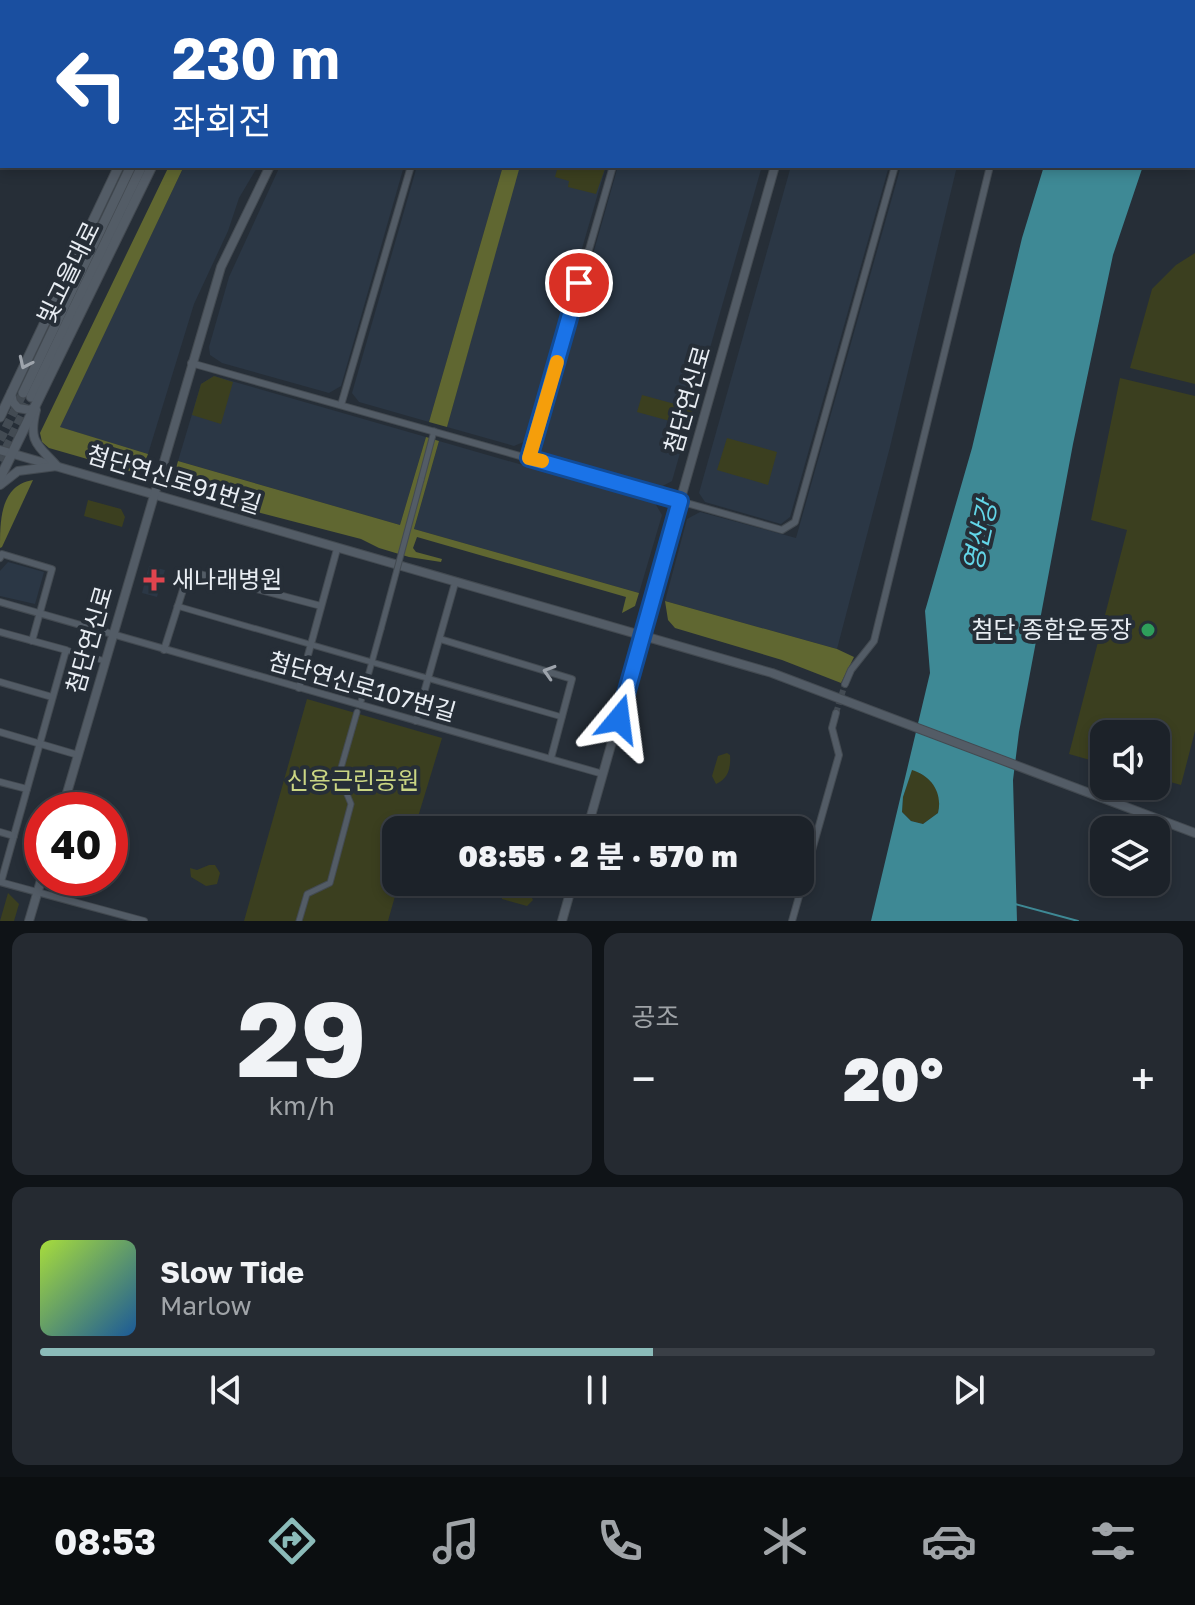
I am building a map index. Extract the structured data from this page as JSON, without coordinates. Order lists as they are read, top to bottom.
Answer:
{
  "streets": {
    "main road": ["빛고을대로"],
    "street": ["첨단연신로", "첨단연신로91번길", "첨단연신로107번길"]
  },
  "crossings": [
    ["첨단연신로", "첨단연신로91번길"],
    ["첨단연신로", "첨단연신로107번길"]
  ],
  "water": ["영산강"],
  "parks": ["신용근린공원"],
  "places": {
    "health": ["새나래병원"],
    "other": ["첨단 종합운동장"]
  },
  "page": {
    "turn": ["230 m", "좌회전"],
    "limit": "40",
    "trip": "08:55 · 2 분 · 570 m",
    "tile": [
      ["29", "km/h"],
      "공조"
    ],
    "heat": ["−", "20°", "+"],
    "song": ["Slow Tide", "Marlow"],
    "tabs": "08:53"
  }
}
